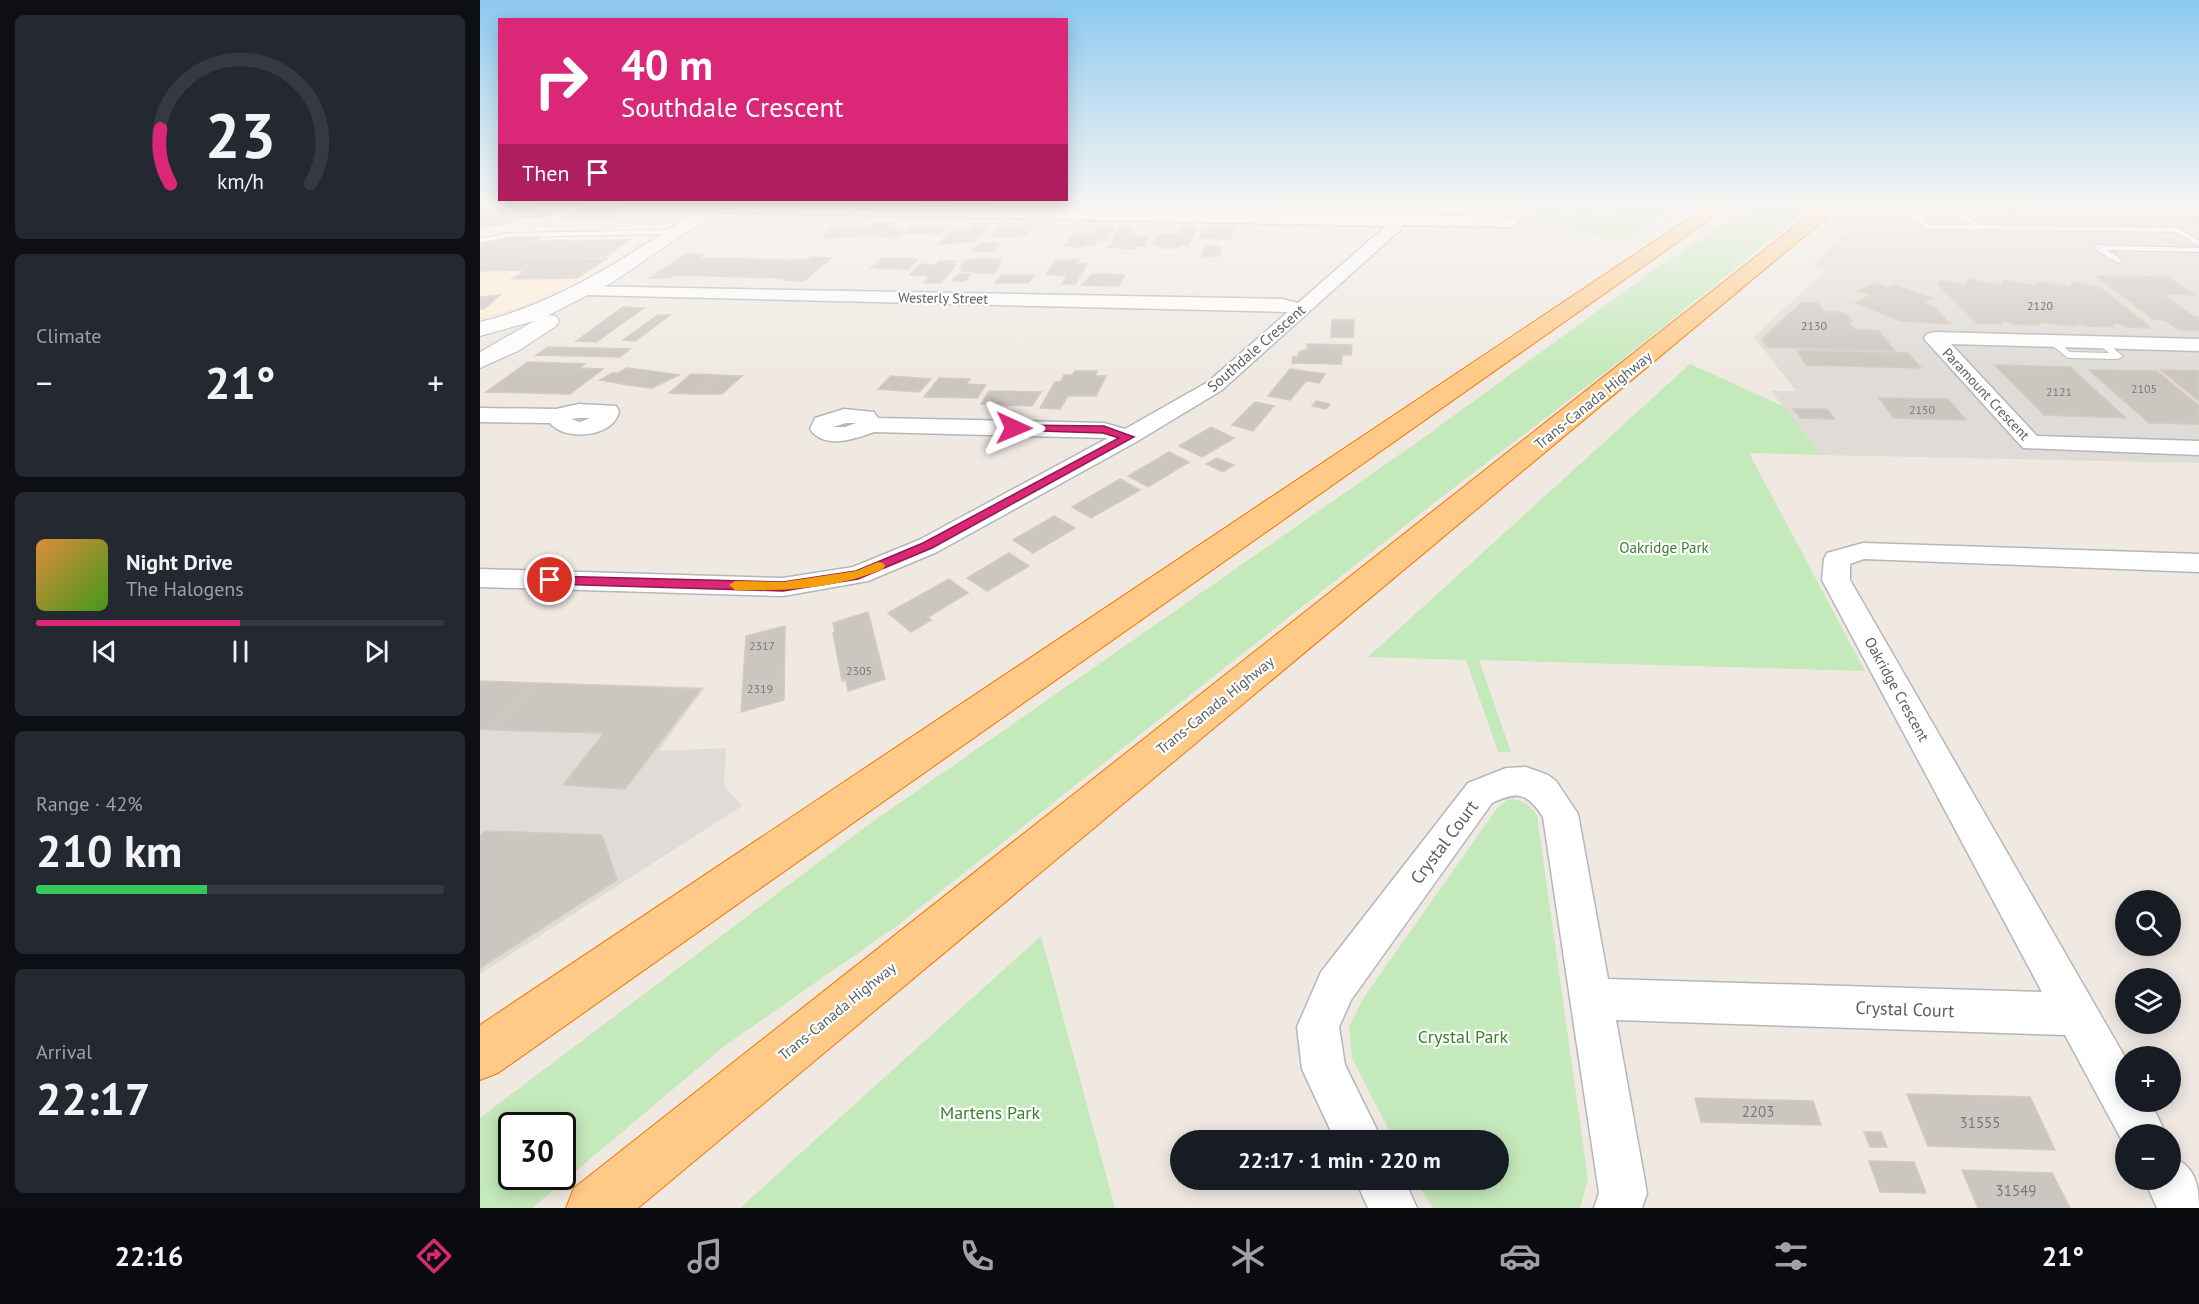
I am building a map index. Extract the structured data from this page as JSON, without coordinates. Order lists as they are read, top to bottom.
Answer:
{
  "streets": {
    "highway": ["Trans-Canada Highway"],
    "street": [
      "Westerly Street",
      "Southdale Crescent",
      "Paramount Crescent",
      "Oakridge Crescent",
      "Crystal Court"
    ]
  },
  "crossings": [
    ["Westerly Street", "Southdale Crescent"],
    ["Oakridge Crescent", "Crystal Court"]
  ],
  "parks": ["Oakridge Park", "Crystal Park", "Martens Park"],
  "house_numbers": [
    "2120",
    "2130",
    "2105",
    "2121",
    "2150",
    "2317",
    "2305",
    "2319",
    "2203",
    "31555",
    "31549"
  ],
  "page": {
    "turn": ["40 m", "Southdale Crescent"],
    "then": "Then",
    "tile": [
      "Climate",
      ["Range · 42%", "210 km"],
      ["Arrival", "22:17"]
    ],
    "heat": ["−", "21°", "+"],
    "song": ["Night Drive", "The Halogens"],
    "map_buttons": ["+", "−"],
    "limit": "30",
    "trip": "22:17 · 1 min · 220 m",
    "tabs": ["22:16", "21°"],
    "gauge": ["23", "km/h"]
  }
}
